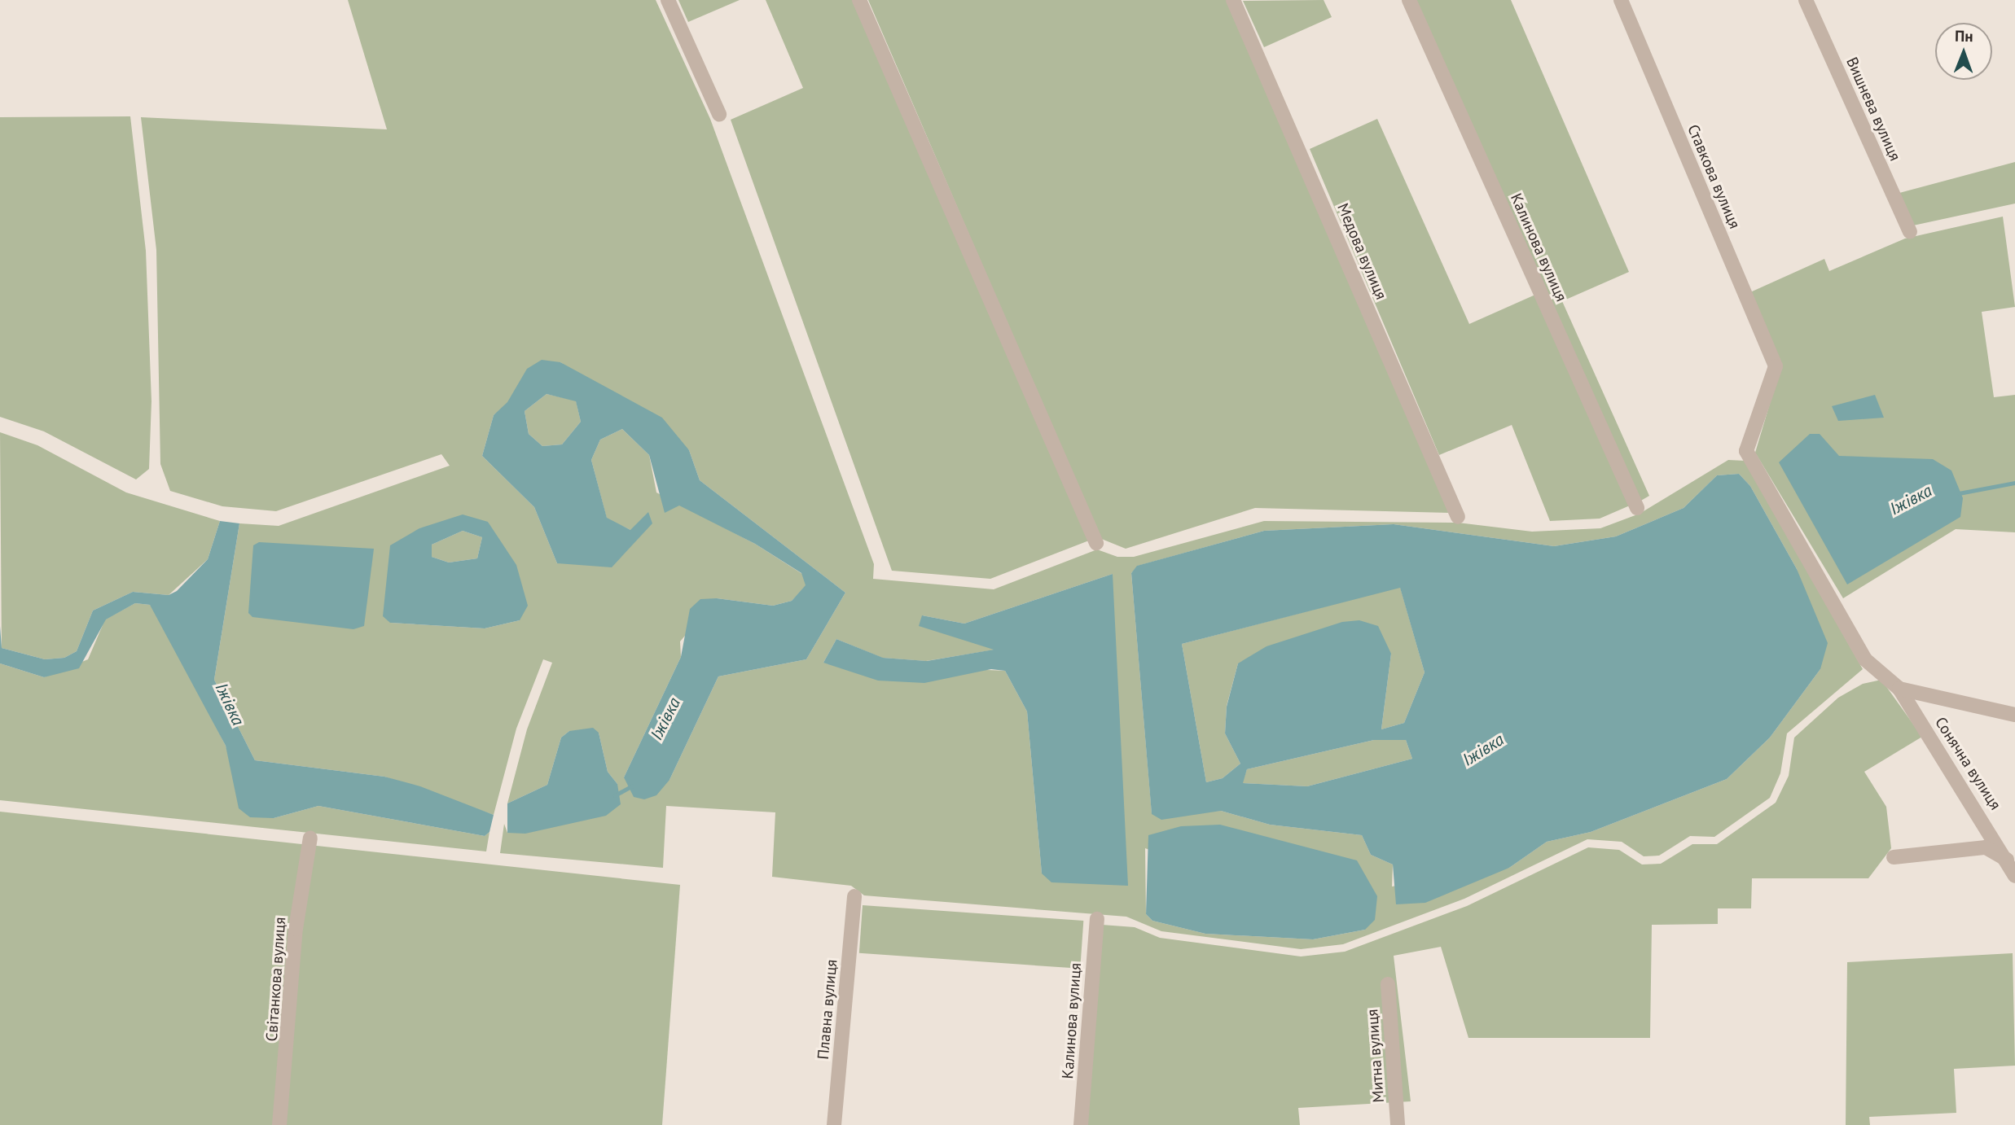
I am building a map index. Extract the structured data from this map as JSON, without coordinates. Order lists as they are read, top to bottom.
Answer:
{
  "streets": {
    "street": [
      "Вишнева вулиця",
      "Ставкова вулиця",
      "Калинова вулиця",
      "Медова вулиця",
      "Сонячна вулиця",
      "Світанкова вулиця",
      "Плавна вулиця",
      "Митна вулиця"
    ]
  },
  "crossings": [
    ["Ставкова вулиця", "Сонячна вулиця"]
  ],
  "water": ["Іжівка"],
  "north": "top"
}
